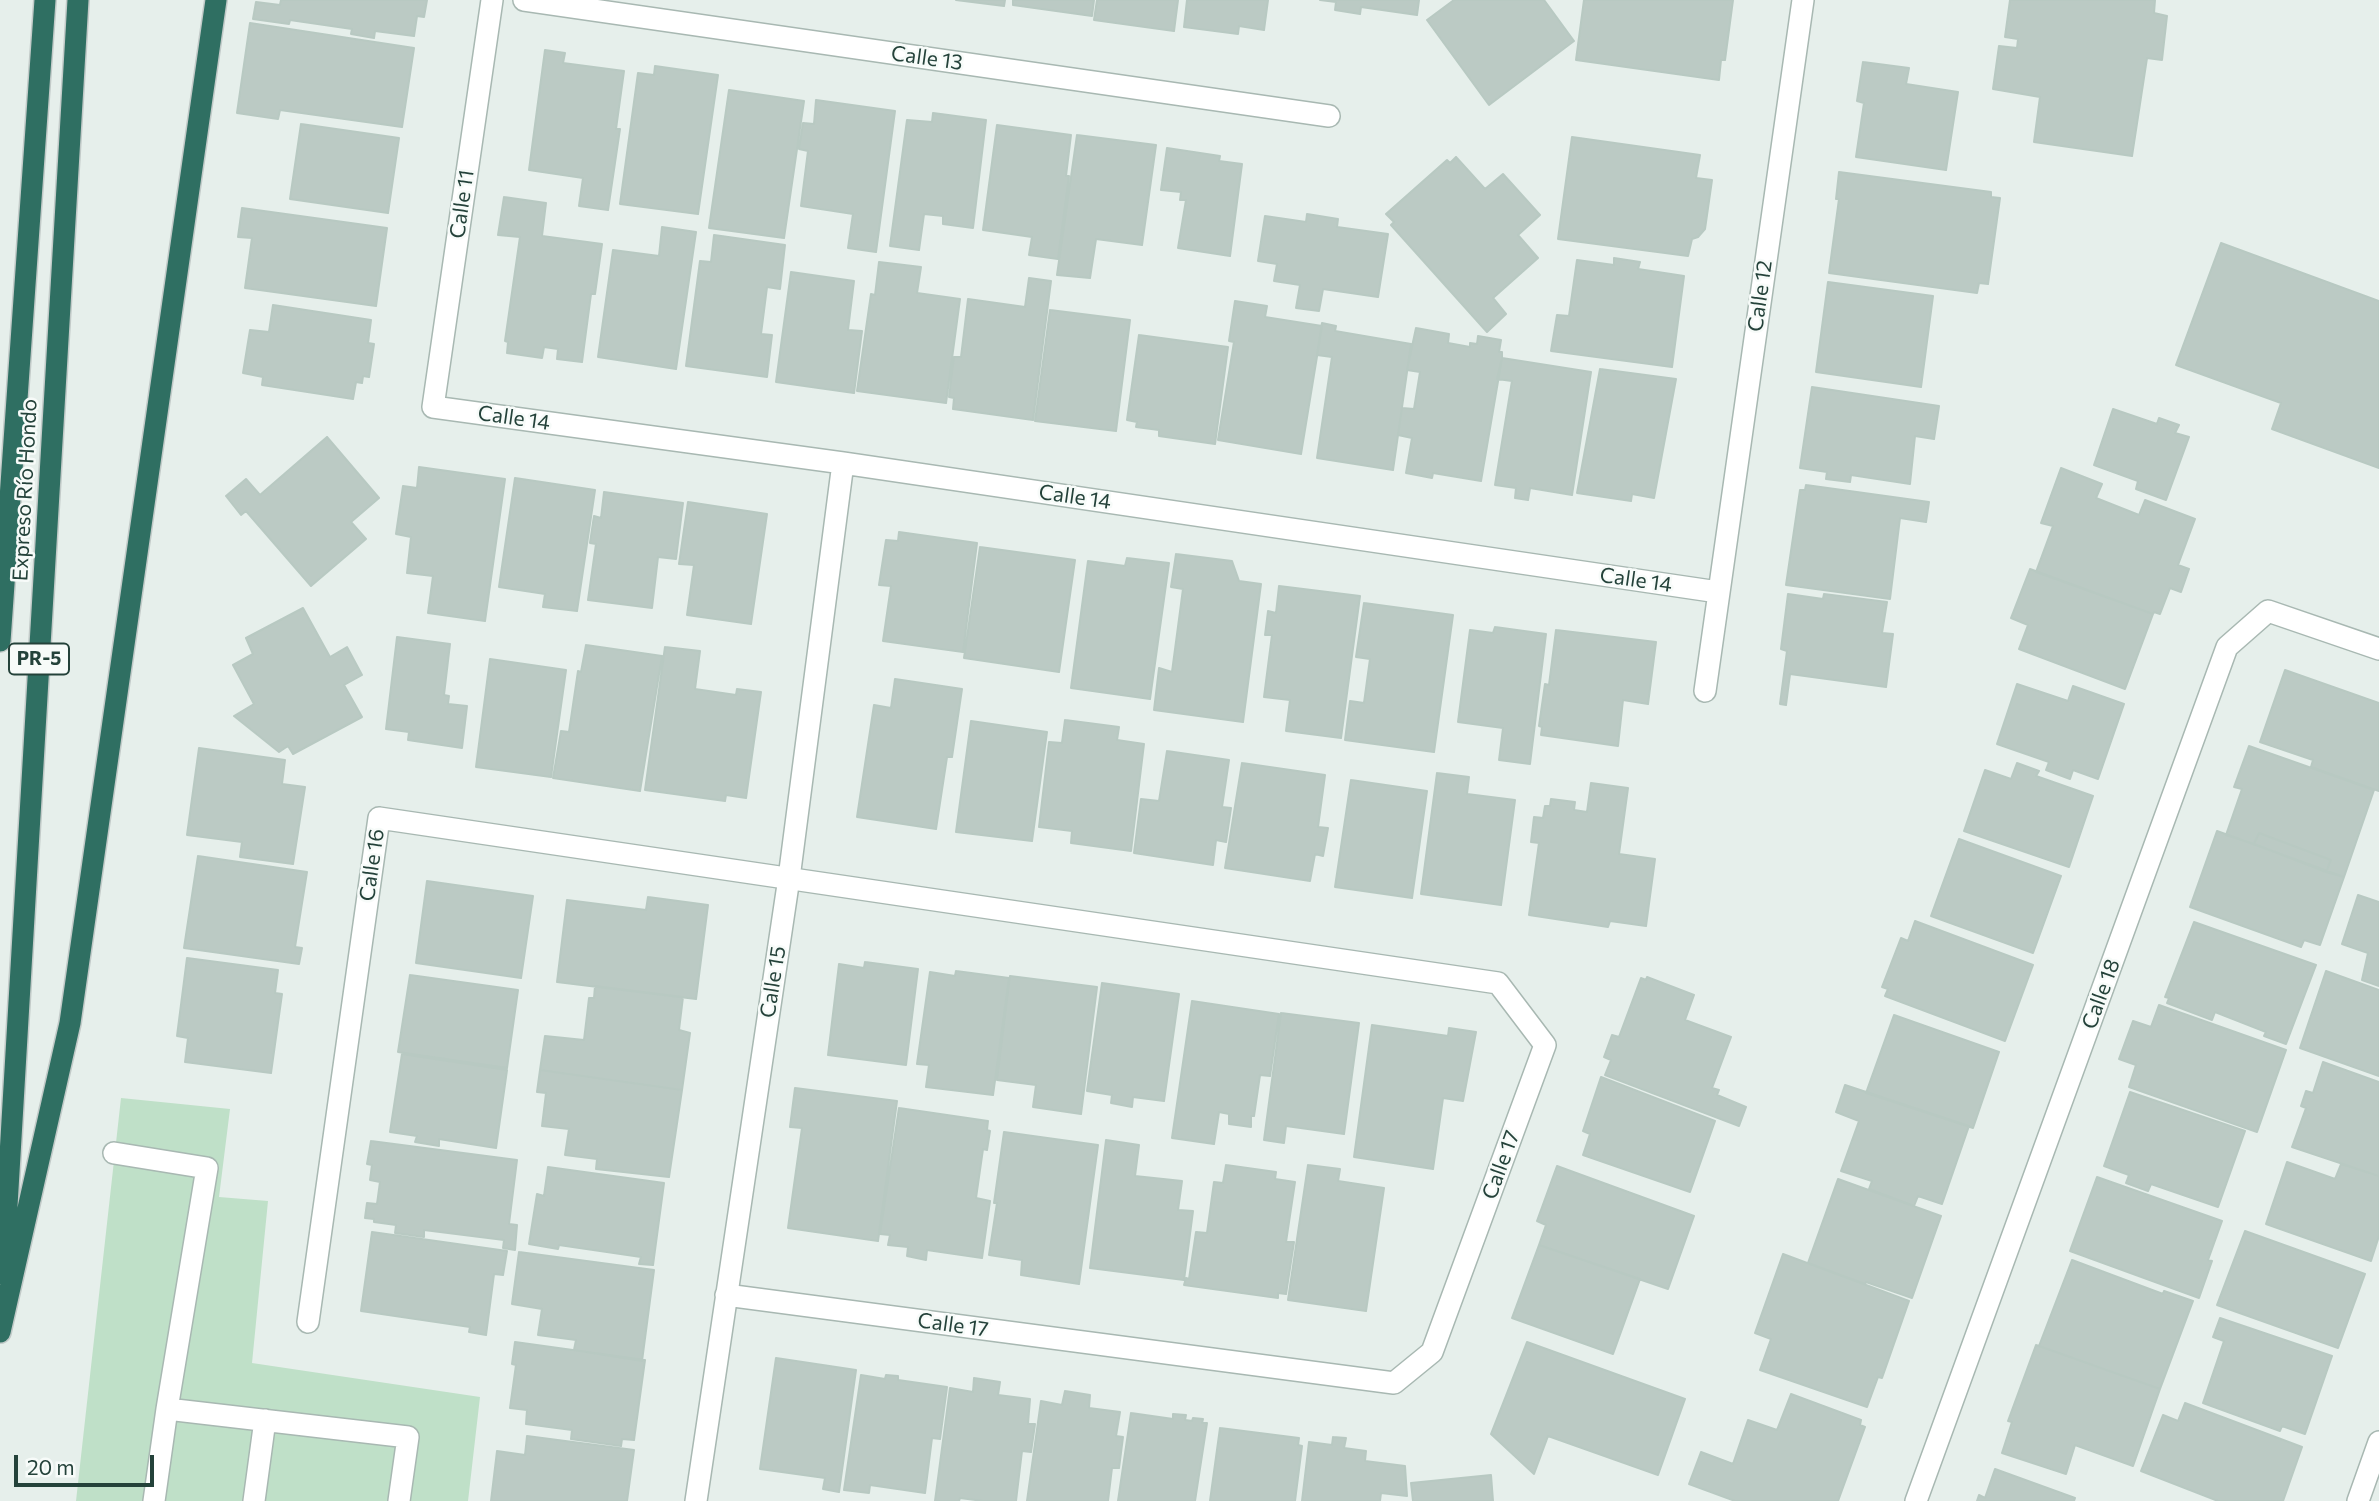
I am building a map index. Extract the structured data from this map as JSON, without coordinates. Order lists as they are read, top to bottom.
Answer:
{
  "streets": {
    "highway": ["Expreso Río Hondo", "PR-5"],
    "street": [
      "Calle 13",
      "Calle 11",
      "Calle 12",
      "Calle 14",
      "Calle 16",
      "Calle 15",
      "Calle 18",
      "Calle 17"
    ]
  },
  "crossings": [
    ["Calle 11", "Calle 14"],
    ["Calle 12", "Calle 14"],
    ["Calle 14", "Calle 15"],
    ["Calle 16", "Calle 15"],
    ["Calle 16", "Calle 17"],
    ["Calle 15", "Calle 17"]
  ],
  "scale_bar": "20 m"
}
